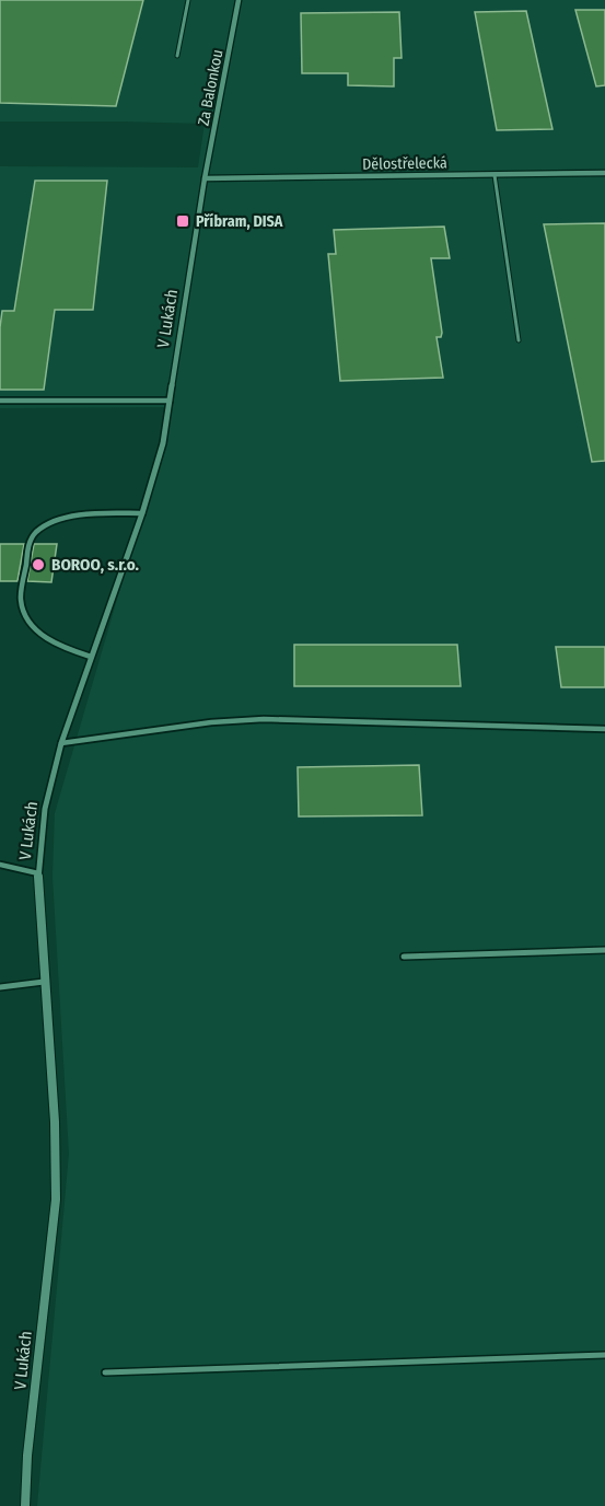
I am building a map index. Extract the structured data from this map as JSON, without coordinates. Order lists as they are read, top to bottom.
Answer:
{
  "streets": {
    "street": ["Za Balonkou", "Dělostřelecká", "V Lukách"]
  },
  "crossings": [
    ["Za Balonkou", "Dělostřelecká"],
    ["Za Balonkou", "V Lukách"],
    ["Dělostřelecká", "V Lukách"]
  ],
  "places": {
    "transit": ["Příbram, DISA"],
    "other": ["BOROO, s.r.o."]
  }
}
